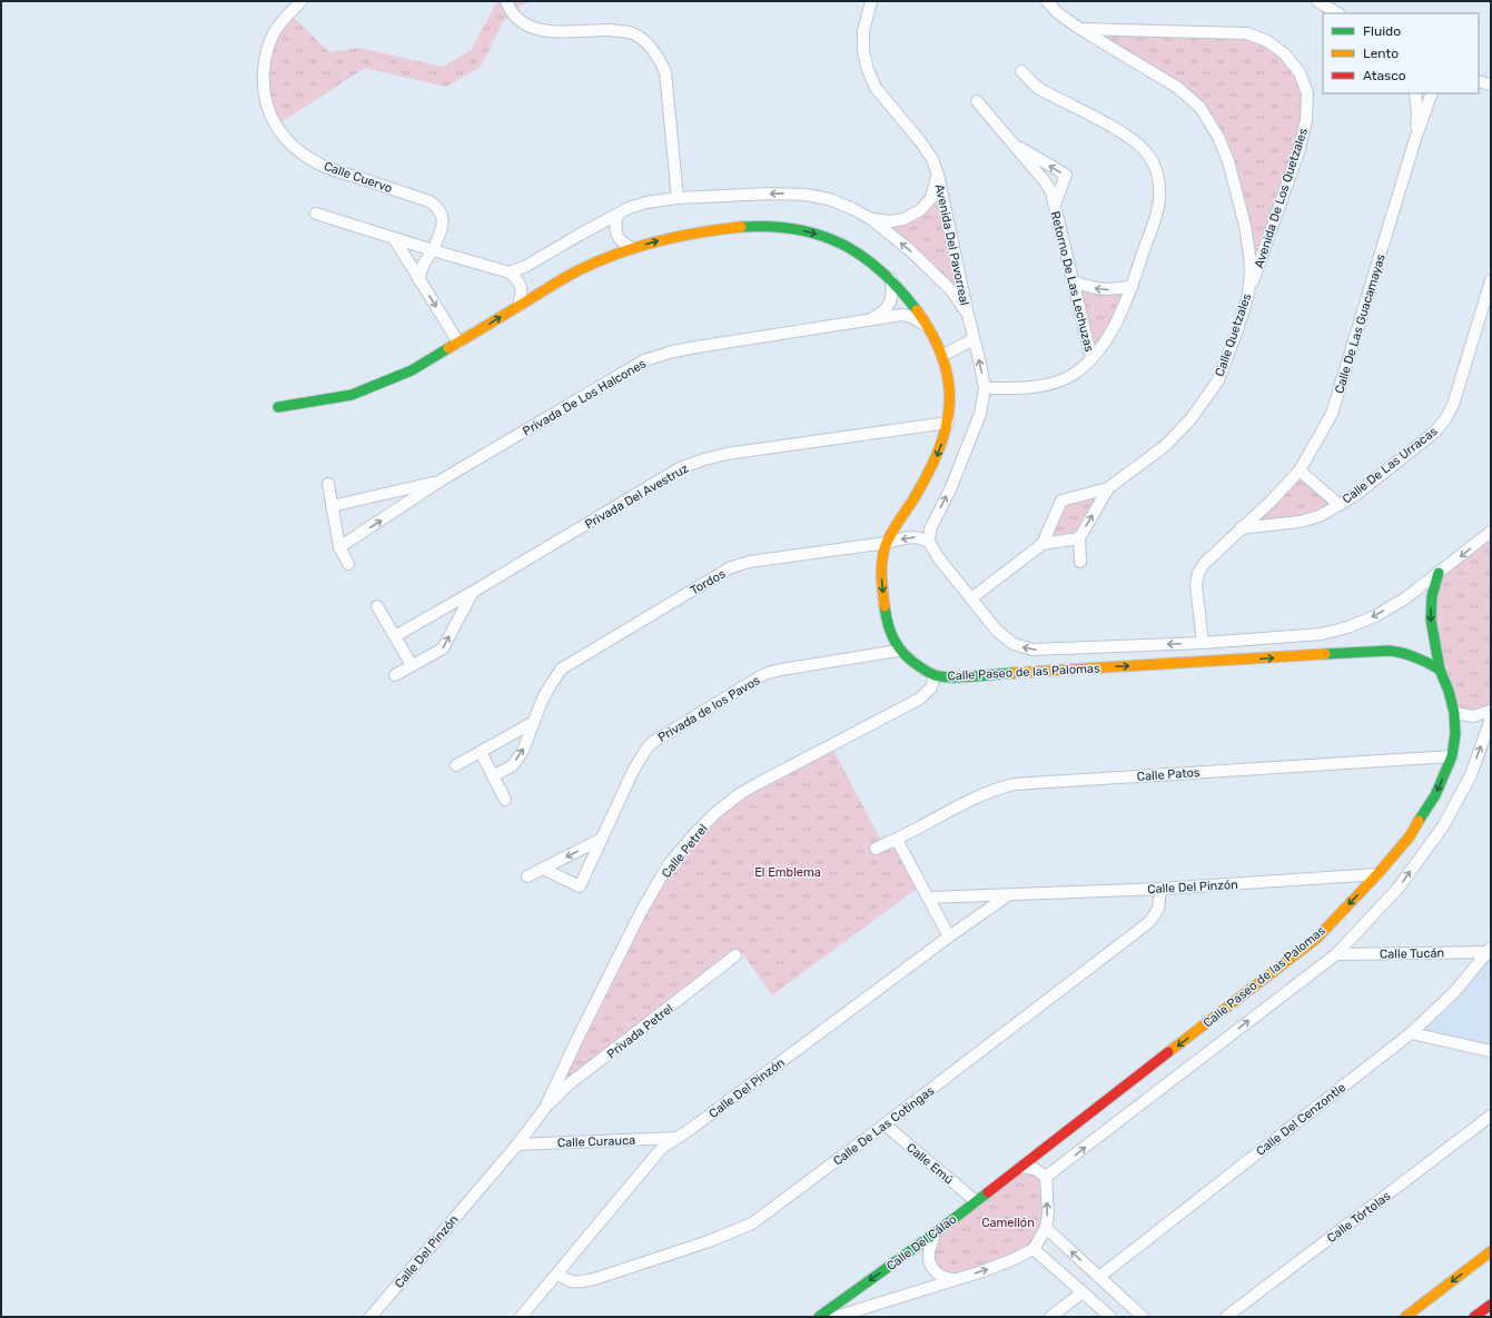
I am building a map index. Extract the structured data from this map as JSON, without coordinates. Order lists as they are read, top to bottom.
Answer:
{
  "streets": {
    "street": [
      "Calle Cuervo",
      "Avenida De Los Quetzales",
      "Avenida Del Pavorreal",
      "Retorno De Las Lechuzas",
      "Calle De Las Guacamayas",
      "Calle Quetzales",
      "Privada De Los Halcones",
      "Calle De Las Urracas",
      "Privada Del Avestruz",
      "Tordos",
      "Calle Paseo de las Palomas",
      "Privada de los Pavos",
      "Calle Patos",
      "Calle Petrel",
      "Calle Del Pinzón",
      "Calle Tucán",
      "Privada Petrel",
      "Calle Del Cenzontle",
      "Calle De Las Cotingas",
      "Calle Curauca",
      "Calle Emú",
      "Calle Tórtolas",
      "Calle Del Cálao"
    ]
  },
  "crossings": [
    ["Avenida De Los Quetzales", "Calle Quetzales"],
    ["Calle De Las Guacamayas", "Calle De Las Urracas"],
    ["Privada De Los Halcones", "Calle Paseo de las Palomas"],
    ["Privada Del Avestruz", "Calle Paseo de las Palomas"],
    ["Tordos", "Calle Paseo de las Palomas"],
    ["Calle Paseo de las Palomas", "Privada de los Pavos"],
    ["Calle Paseo de las Palomas", "Calle Patos"],
    ["Calle Paseo de las Palomas", "Calle Petrel"],
    ["Calle Paseo de las Palomas", "Calle Del Pinzón"],
    ["Calle Paseo de las Palomas", "Calle Tucán"],
    ["Calle Paseo de las Palomas", "Calle Del Cálao"],
    ["Calle Petrel", "Calle Del Pinzón"],
    ["Calle Petrel", "Privada Petrel"],
    ["Calle Petrel", "Calle Curauca"],
    ["Calle Del Pinzón", "Calle De Las Cotingas"],
    ["Calle Del Pinzón", "Calle Curauca"],
    ["Calle Tucán", "Calle Del Cenzontle"],
    ["Calle De Las Cotingas", "Calle Emú"],
    ["Calle Emú", "Calle Del Cálao"]
  ],
  "parks": ["El Emblema", "Camellón"],
  "legend": ["Fluido", "Lento", "Atasco"]
}
